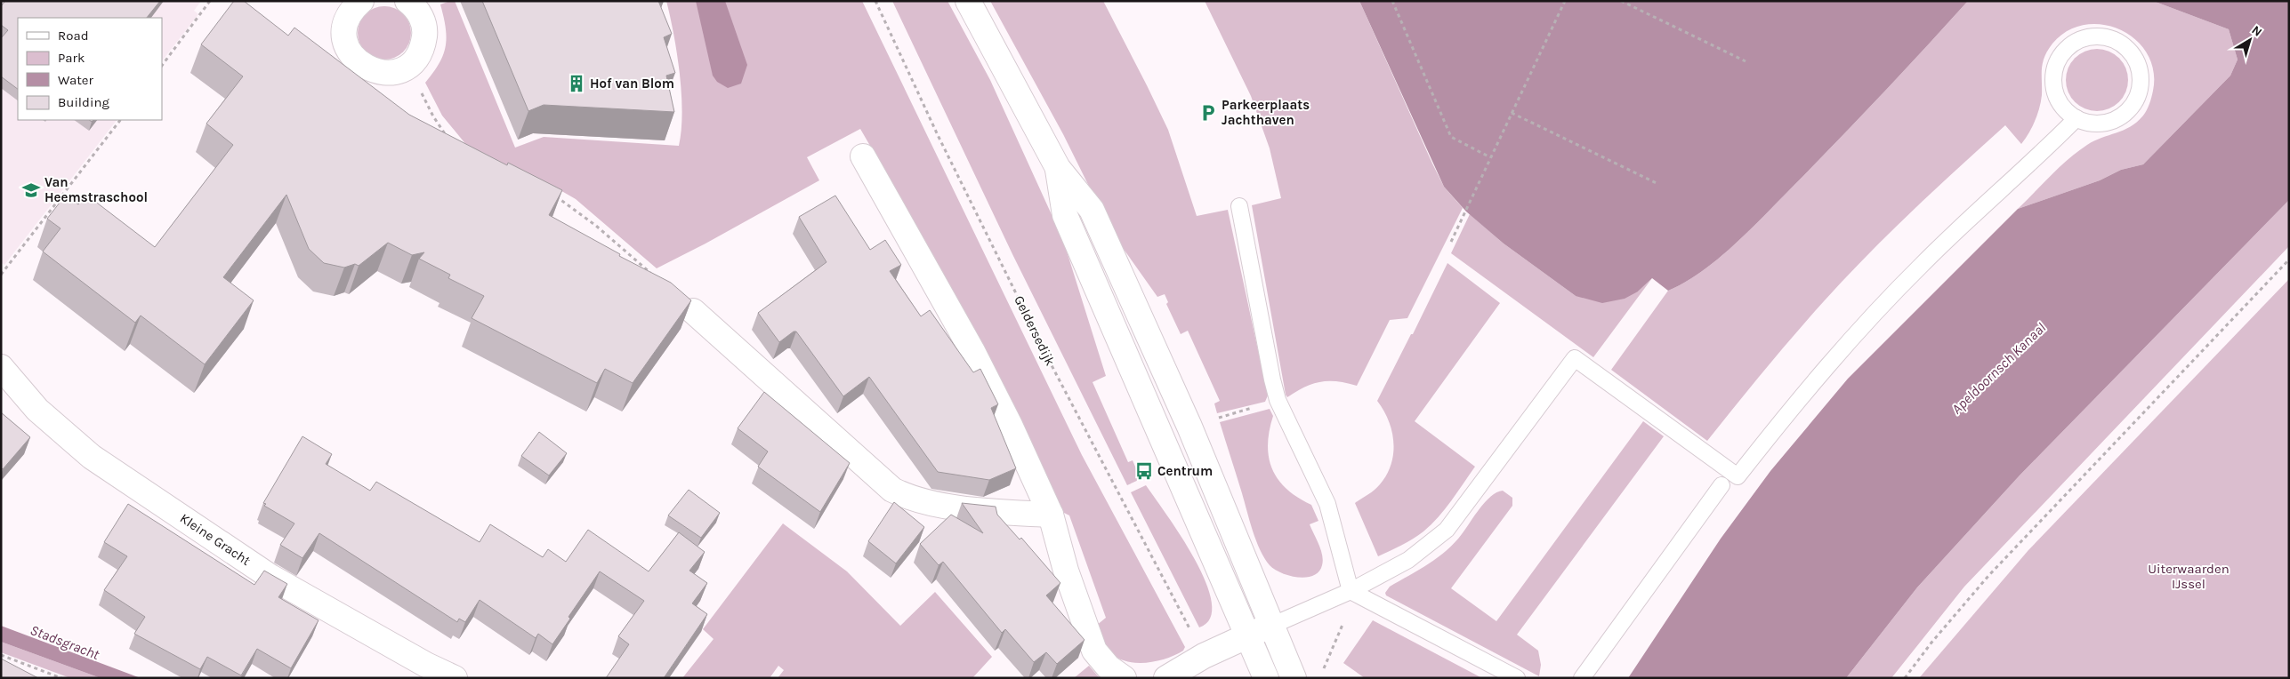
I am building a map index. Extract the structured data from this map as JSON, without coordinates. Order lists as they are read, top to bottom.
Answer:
{
  "streets": {
    "street": ["Kleine Gracht"],
    "path": ["Geldersedijk"]
  },
  "water": ["Apeldoornsch Kanaal", "Stadsgracht"],
  "parks": ["Uiterwaarden IJssel"],
  "places": {
    "building": ["Hof van Blom"],
    "parking": ["Parkeerplaats Jachthaven"],
    "school or university": ["Van Heemstraschool"],
    "bus stop": ["Centrum"]
  },
  "legend": [
    "Road",
    "Park",
    "Water",
    "Building"
  ],
  "north": "top right"
}
